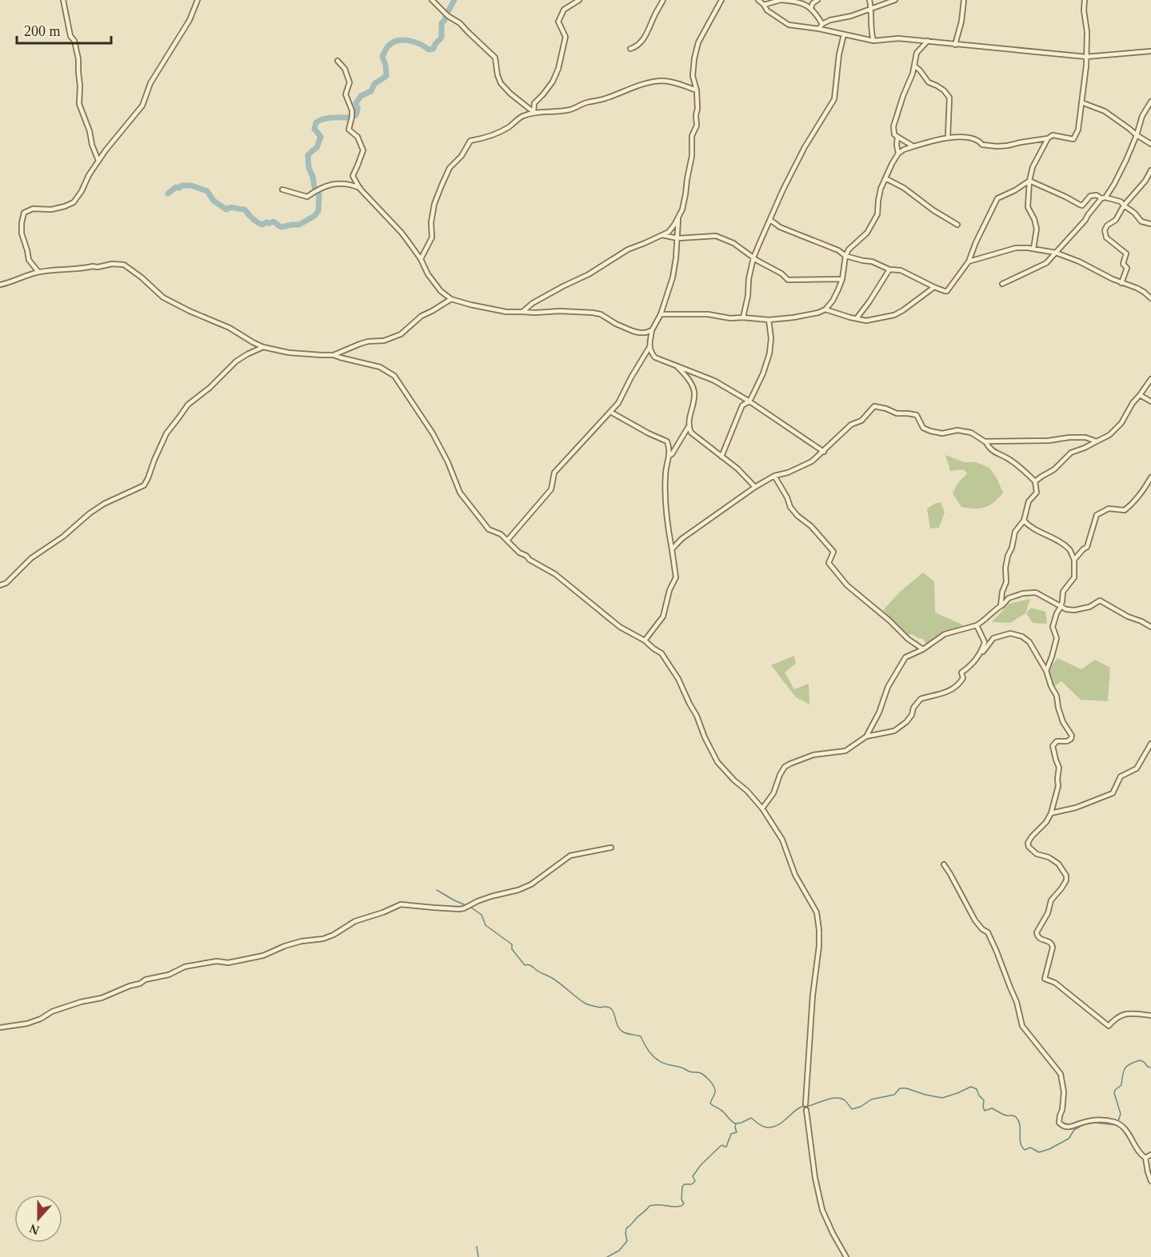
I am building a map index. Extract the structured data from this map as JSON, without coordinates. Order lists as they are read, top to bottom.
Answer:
{
  "scale_bar": "200 m",
  "north": "bottom"
}
